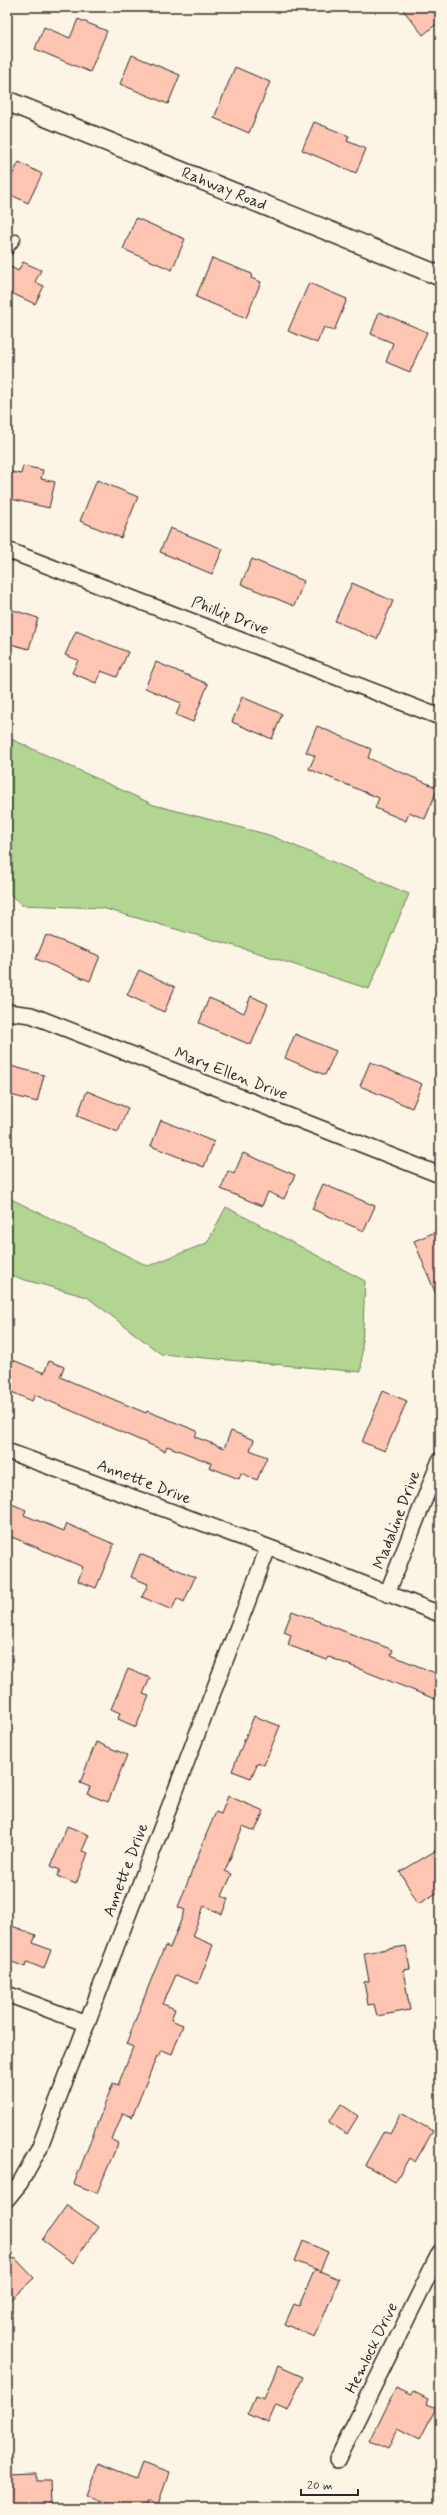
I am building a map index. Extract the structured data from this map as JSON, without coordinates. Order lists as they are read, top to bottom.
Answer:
{
  "streets": {
    "street": [
      "Rahway Road",
      "Phillip Drive",
      "Mary Ellen Drive",
      "Annette Drive",
      "Madaline Drive",
      "Hemlock Drive"
    ]
  },
  "crossings": [
    ["Annette Drive", "Madaline Drive"]
  ],
  "scale_bar": "20 m"
}
